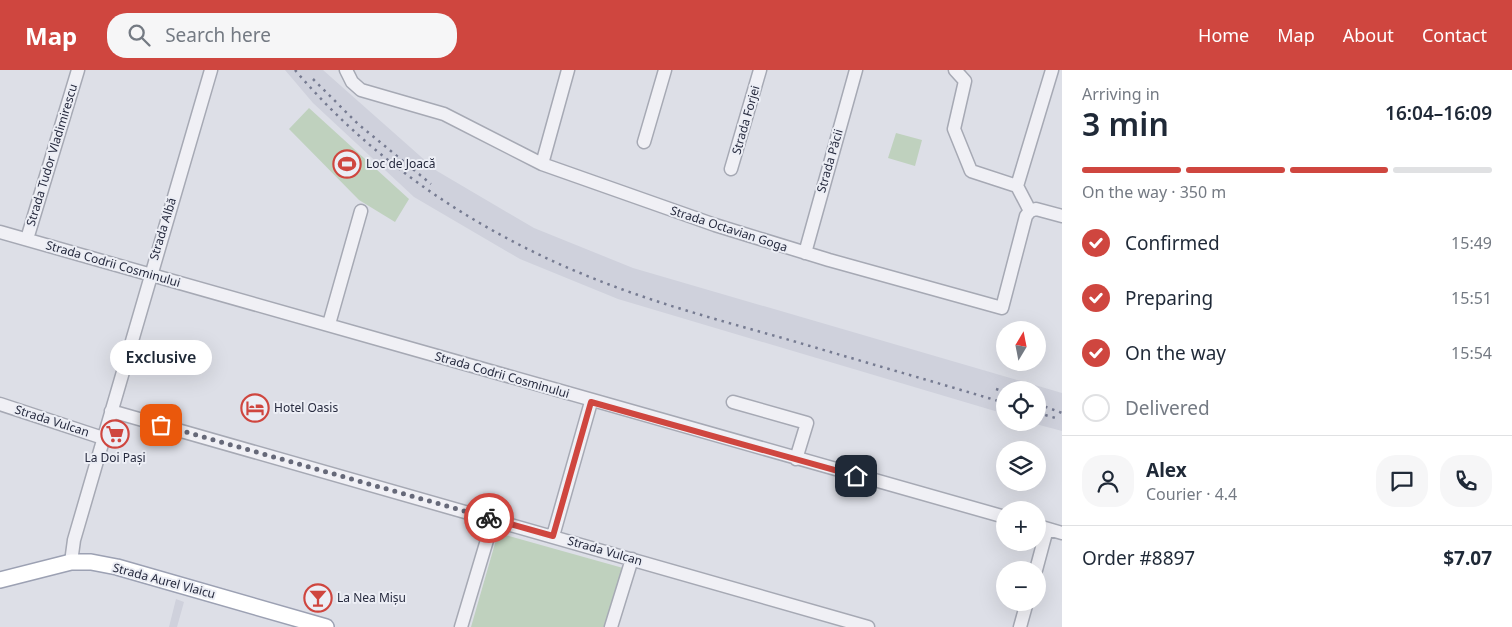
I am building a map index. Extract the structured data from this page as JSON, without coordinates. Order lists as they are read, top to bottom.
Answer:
{
  "streets": {
    "main road": ["Strada Aurel Vlaicu"],
    "street": [
      "Strada Forjei",
      "Strada Tudor Vladimirescu",
      "Strada Păcii",
      "Strada Albă",
      "Strada Octavian Goga",
      "Strada Codrii Cosminului",
      "Strada Vulcan"
    ]
  },
  "crossings": [
    ["Strada Tudor Vladimirescu", "Strada Codrii Cosminului"],
    ["Strada Păcii", "Strada Octavian Goga"],
    ["Strada Albă", "Strada Codrii Cosminului"],
    ["Strada Albă", "Strada Vulcan"],
    ["Strada Albă", "Strada Aurel Vlaicu"]
  ],
  "places": {
    "sports": ["Loc de Joacă"],
    "hotel": ["Hotel Oasis"],
    "other": ["Exclusive"],
    "supermarket": ["La Doi Pași"],
    "bar": ["La Nea Mișu"]
  },
  "north": "top",
  "page": {
    "header": "Map",
    "search": "Search here",
    "nav": [
      "Home",
      "Map",
      "About",
      "Contact"
    ],
    "heading": ["3 min", "Arriving in", "16:04–16:09"],
    "panel": [
      "Alex",
      "Courier · 4.4",
      "Order #8897",
      "$7.07"
    ],
    "bar": "On the way · 350 m",
    "list": [
      ["Confirmed", "15:49"],
      ["Preparing", "15:51"],
      ["On the way", "15:54"],
      "Delivered"
    ],
    "map_buttons": ["+", "−"],
    "bubble": "Exclusive"
  }
}
